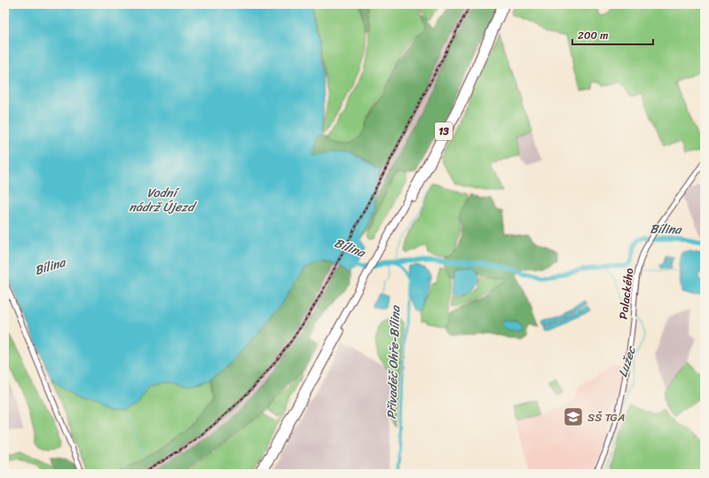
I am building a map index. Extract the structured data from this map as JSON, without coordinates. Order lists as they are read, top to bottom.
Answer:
{
  "streets": {
    "highway": ["13"],
    "street": ["Palackého"]
  },
  "water": [
    "Vodní nádrž Újezd",
    "Bílina",
    "Lužec",
    "Přivaděč Ohře-Bílina"
  ],
  "places": {
    "school or university": ["SŠ TGA"]
  },
  "scale_bar": "200 m"
}
